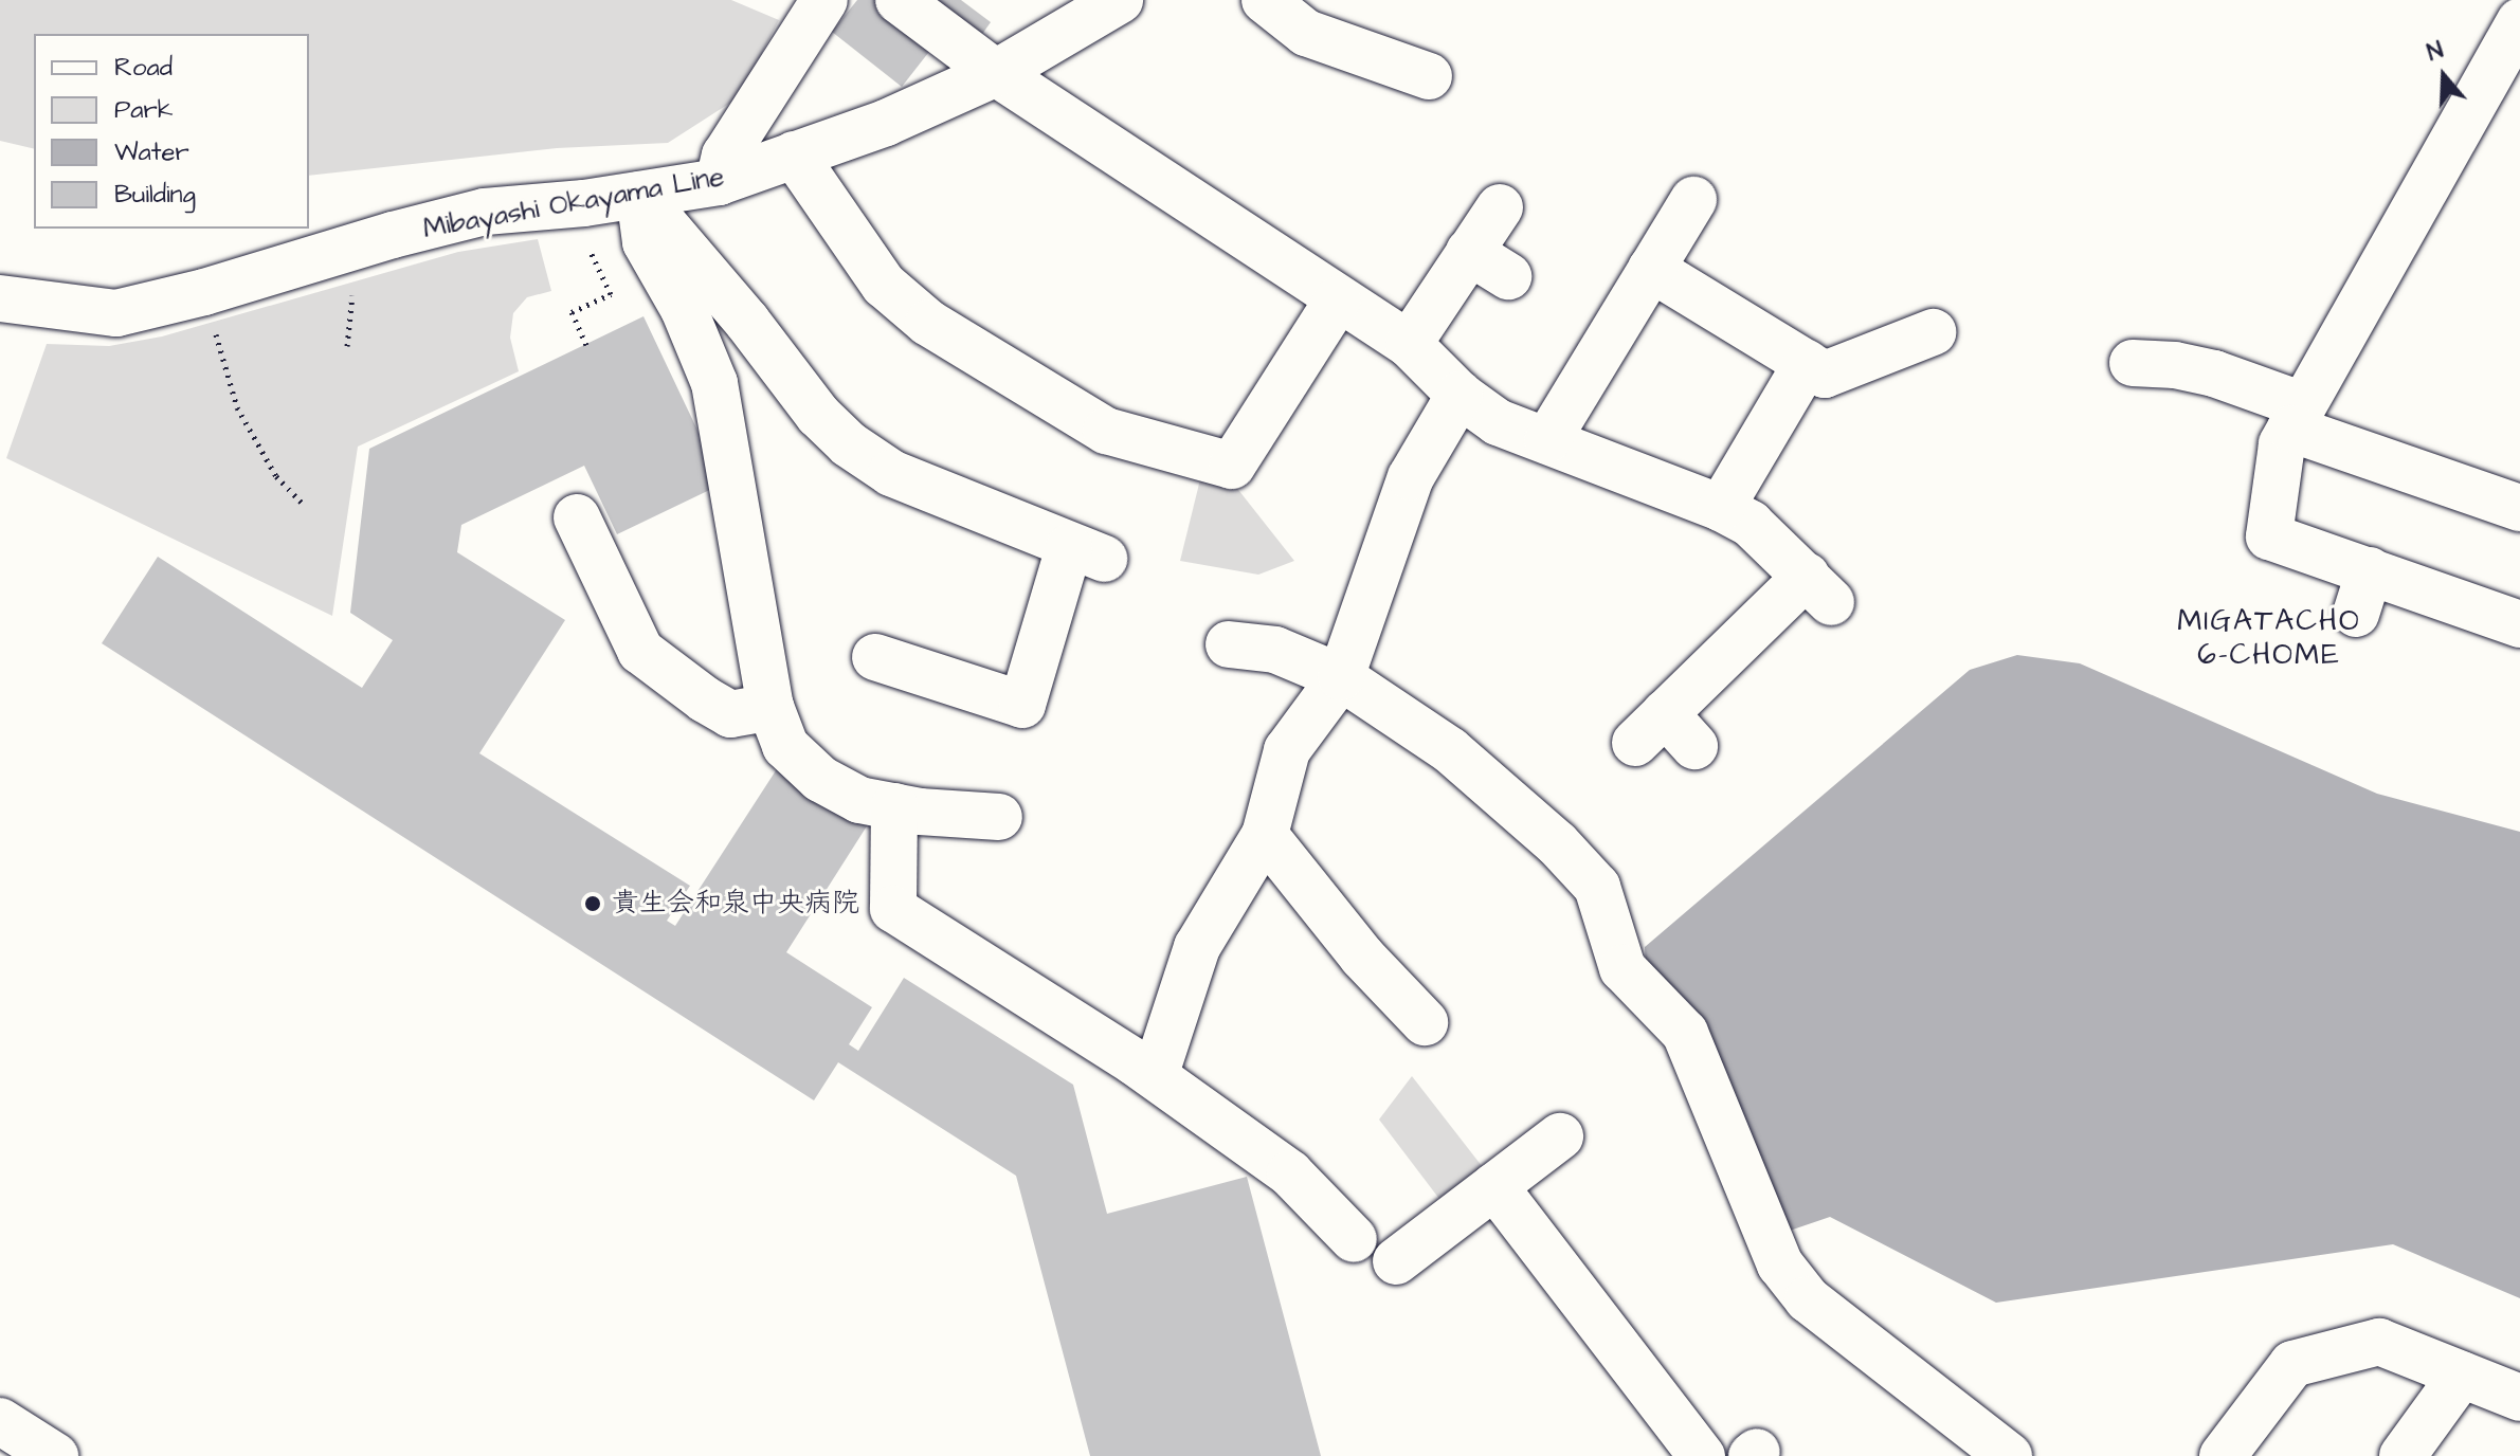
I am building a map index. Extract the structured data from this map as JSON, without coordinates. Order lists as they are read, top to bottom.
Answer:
{
  "streets": {
    "street": ["Mibayashi Okayama Line"]
  },
  "districts": ["MIGATACHO 6-CHOME"],
  "places": ["貴生会和泉中央病院"],
  "legend": [
    "Road",
    "Park",
    "Water",
    "Building"
  ],
  "north": "top"
}
